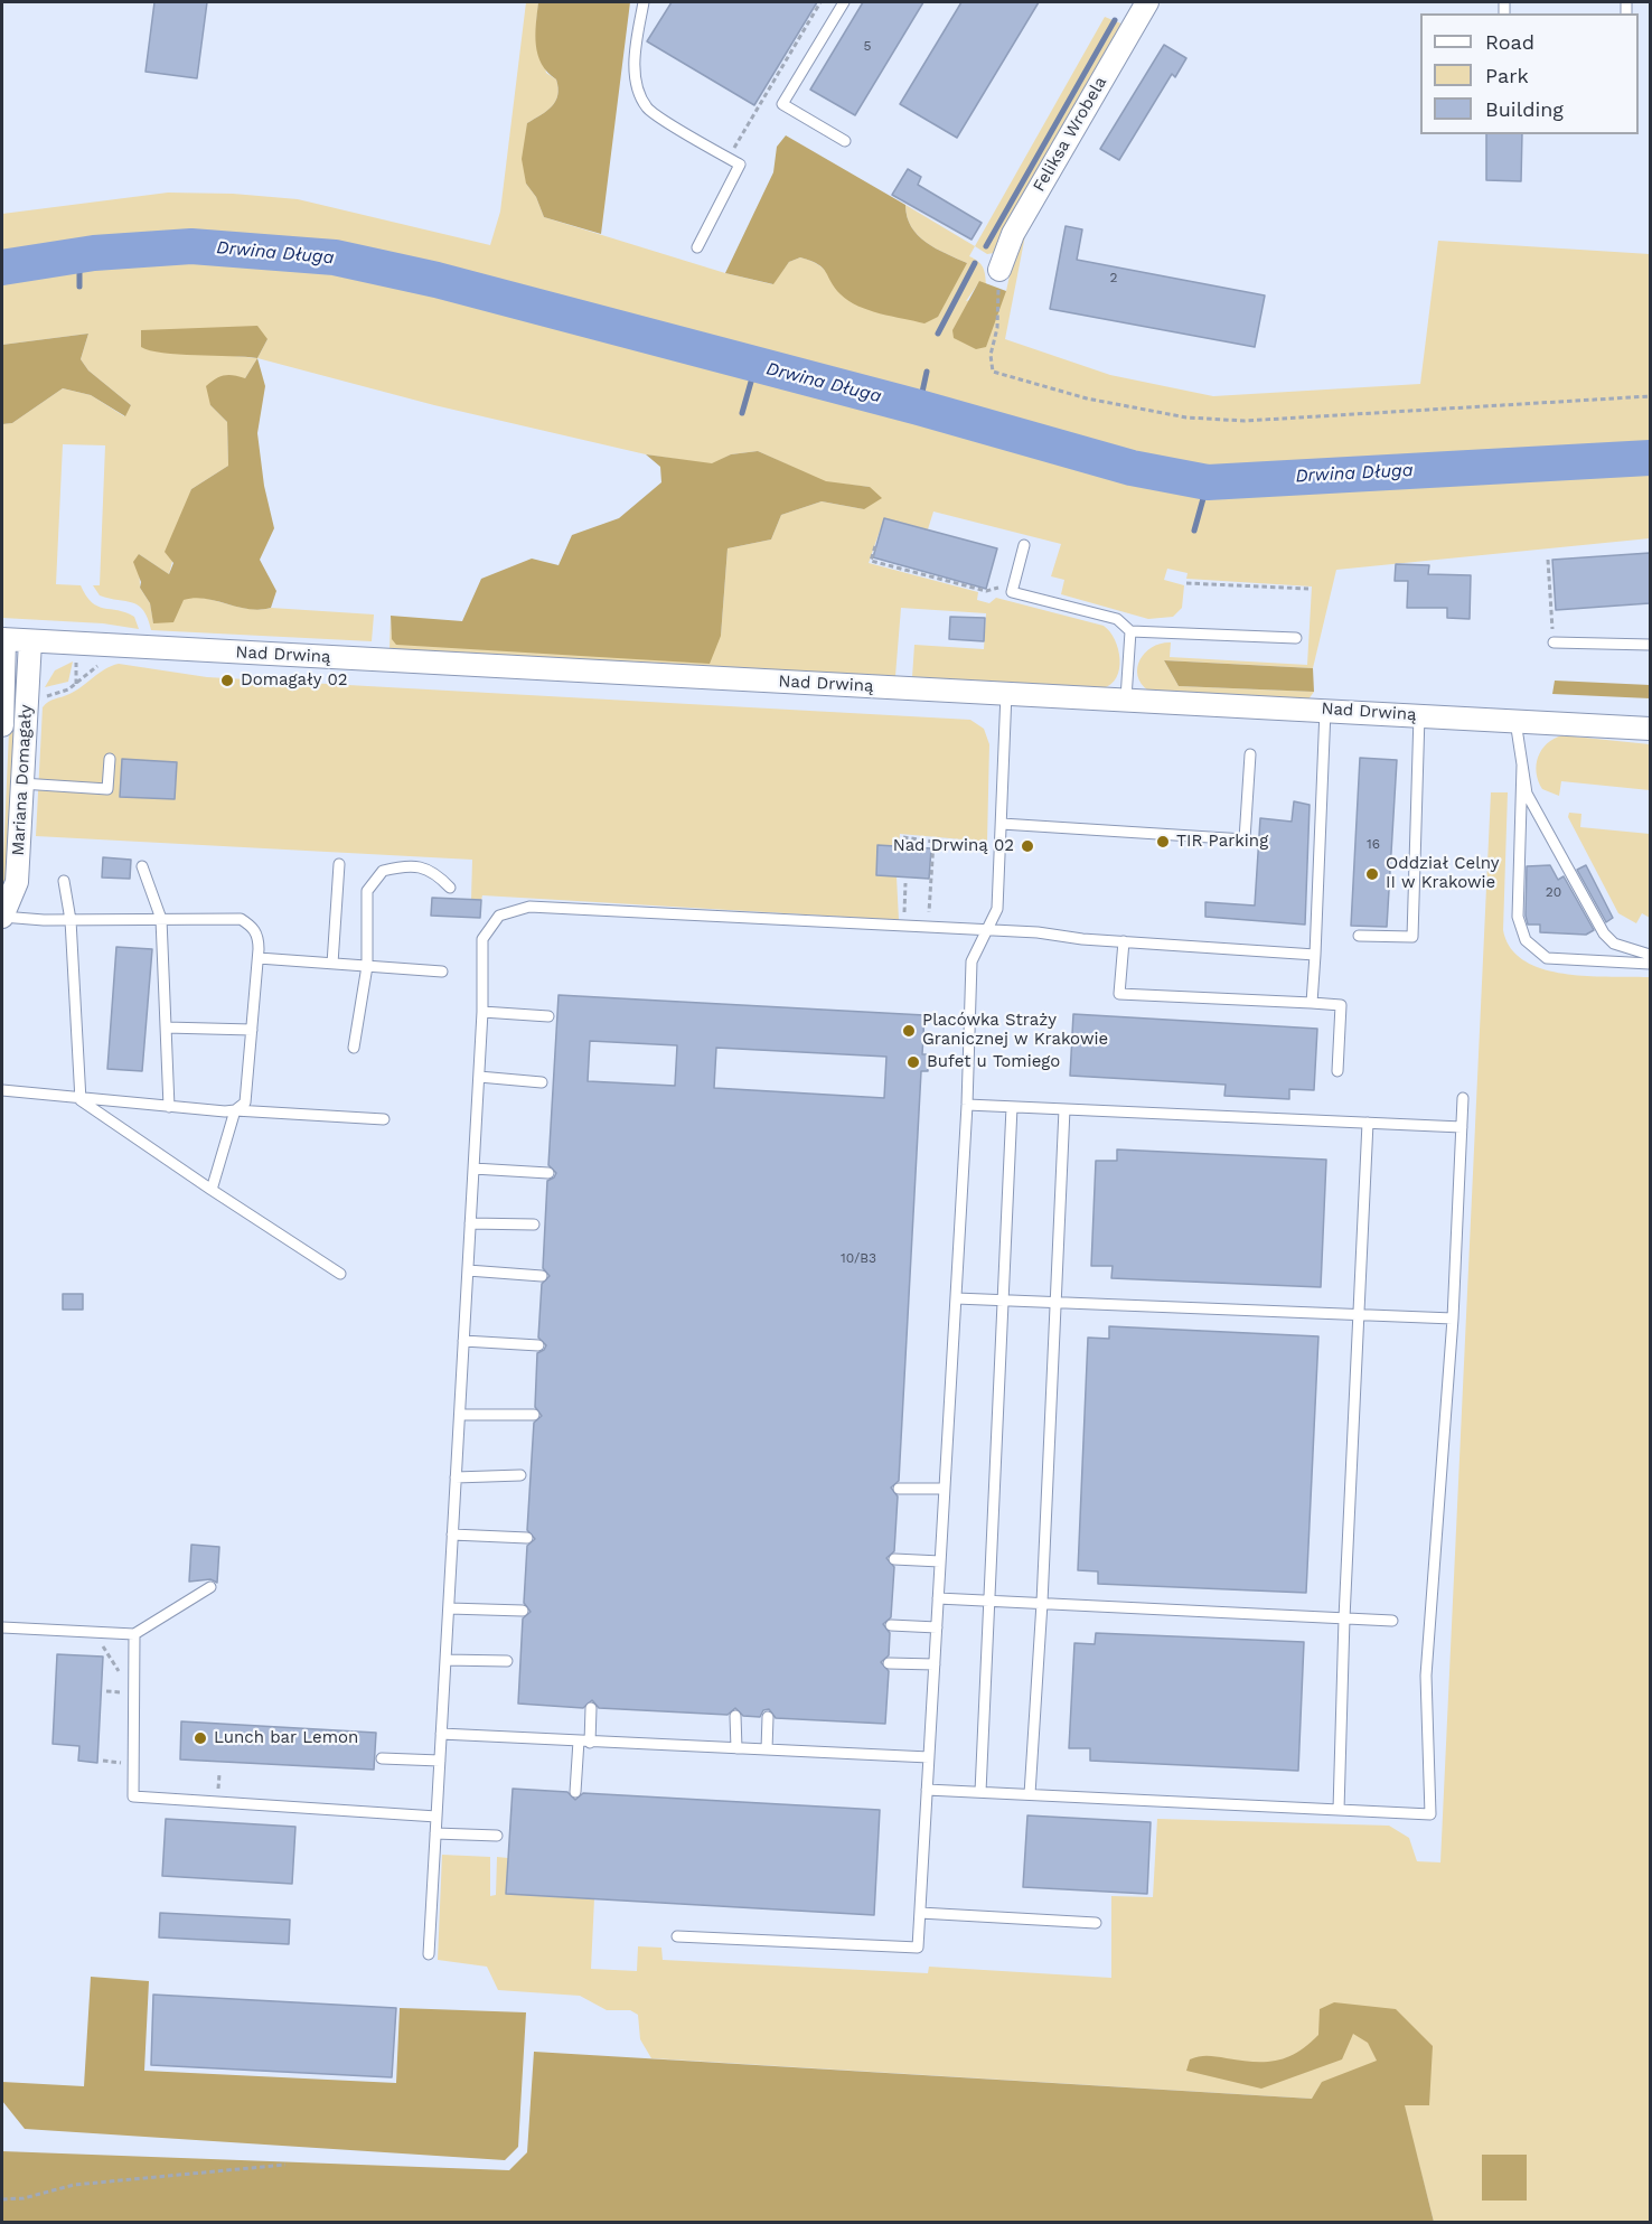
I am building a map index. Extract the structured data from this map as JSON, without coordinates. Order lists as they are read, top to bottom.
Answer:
{
  "streets": {
    "street": ["Feliksa Wrobela", "Nad Drwiną", "Mariana Domagały"]
  },
  "crossings": [
    ["Nad Drwiną", "Mariana Domagały"]
  ],
  "water": ["Drwina Długa"],
  "places": [
    "Domagały 02",
    "TIR Parking",
    "Nad Drwiną 02",
    "Oddział Celny II w Krakowie",
    "Placówka Straży Granicznej w Krakowie",
    "Bufet u Tomiego",
    "Lunch bar Lemon"
  ],
  "house_numbers": [
    "5",
    "2",
    "16",
    "20",
    "10/B3"
  ],
  "legend": ["Road", "Park", "Building"]
}
